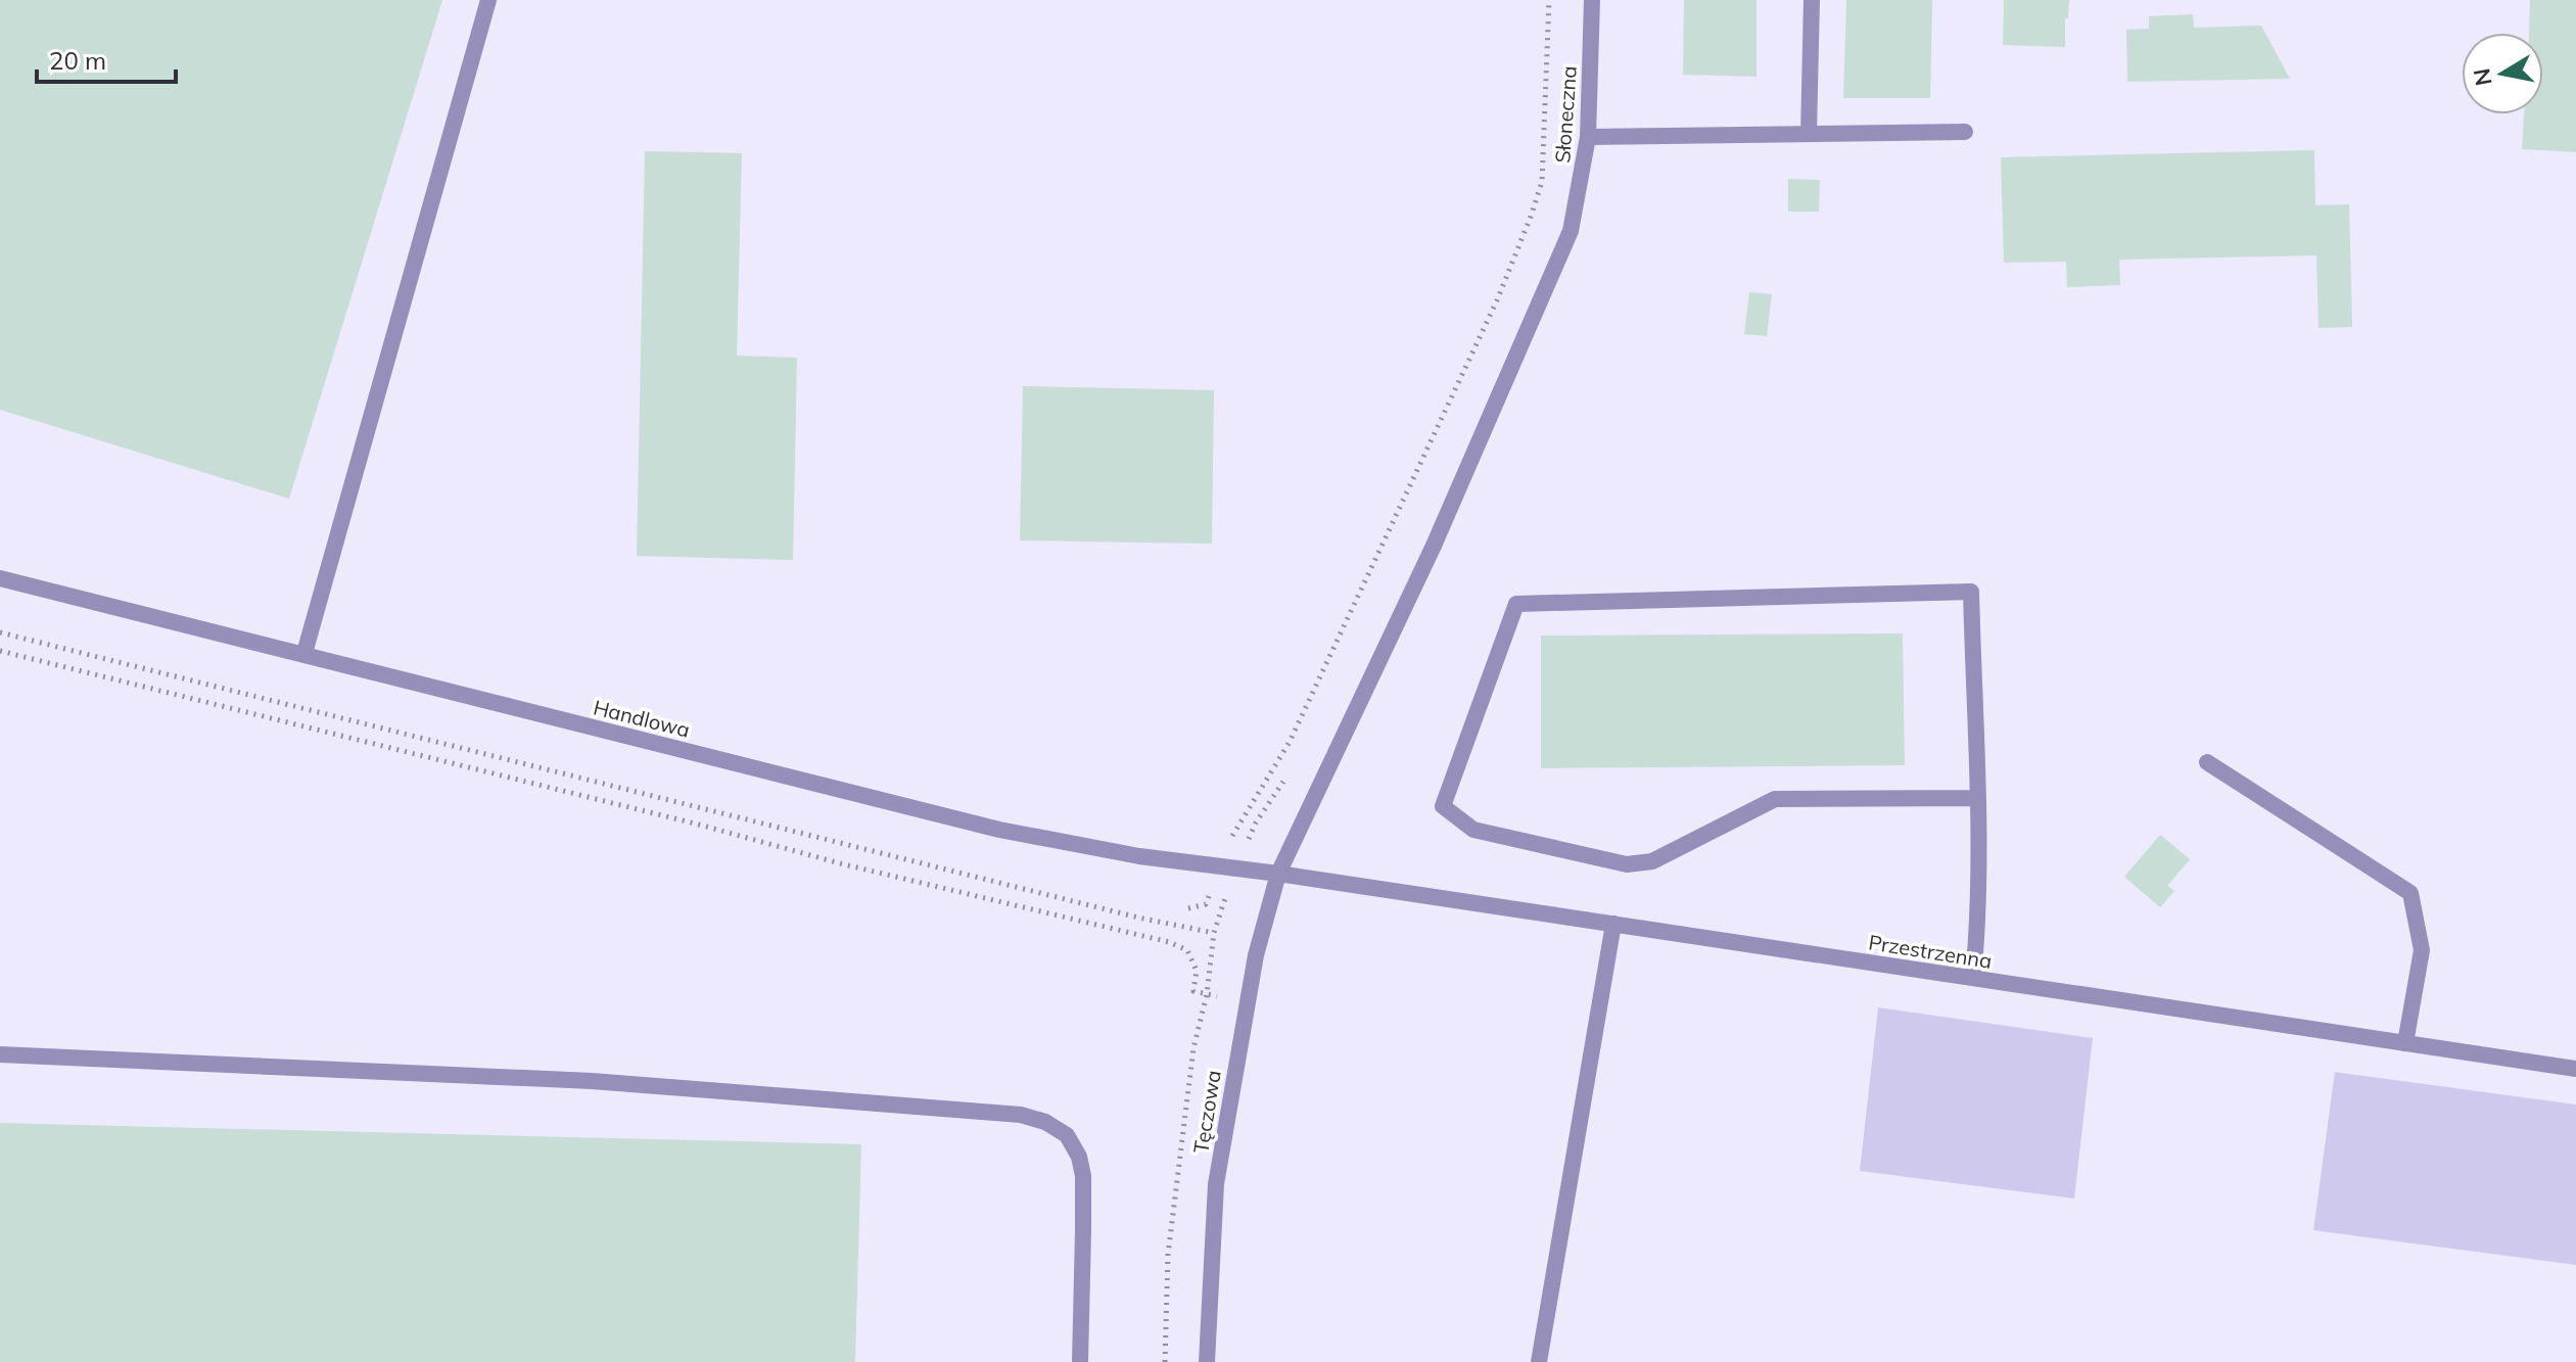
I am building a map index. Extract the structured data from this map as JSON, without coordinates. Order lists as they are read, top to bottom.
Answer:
{
  "streets": {
    "street": [
      "Słoneczna",
      "Handlowa",
      "Przestrzenna",
      "Tęczowa"
    ]
  },
  "crossings": [
    ["Słoneczna", "Handlowa"],
    ["Słoneczna", "Przestrzenna"],
    ["Słoneczna", "Tęczowa"],
    ["Handlowa", "Przestrzenna"],
    ["Handlowa", "Tęczowa"],
    ["Przestrzenna", "Tęczowa"]
  ],
  "scale_bar": "20 m",
  "north": "left"
}
